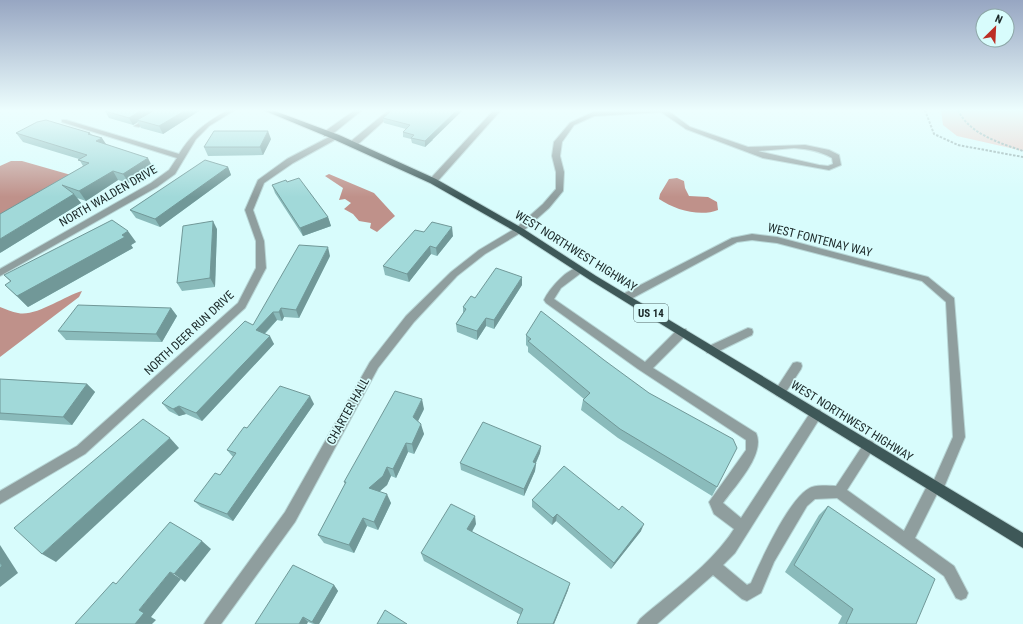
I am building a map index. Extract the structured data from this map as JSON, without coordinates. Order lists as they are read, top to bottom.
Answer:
{
  "streets": {
    "main road": ["WEST NORTHWEST HIGHWAY", "US 14"],
    "street": [
      "NORTH WALDEN DRIVE",
      "WEST FONTENAY WAY",
      "NORTH DEER RUN DRIVE",
      "CHARTER HALL"
    ]
  },
  "crossings": [
    ["WEST FONTENAY WAY", "WEST NORTHWEST HIGHWAY"],
    ["WEST NORTHWEST HIGHWAY", "CHARTER HALL"]
  ],
  "north": "top right"
}
